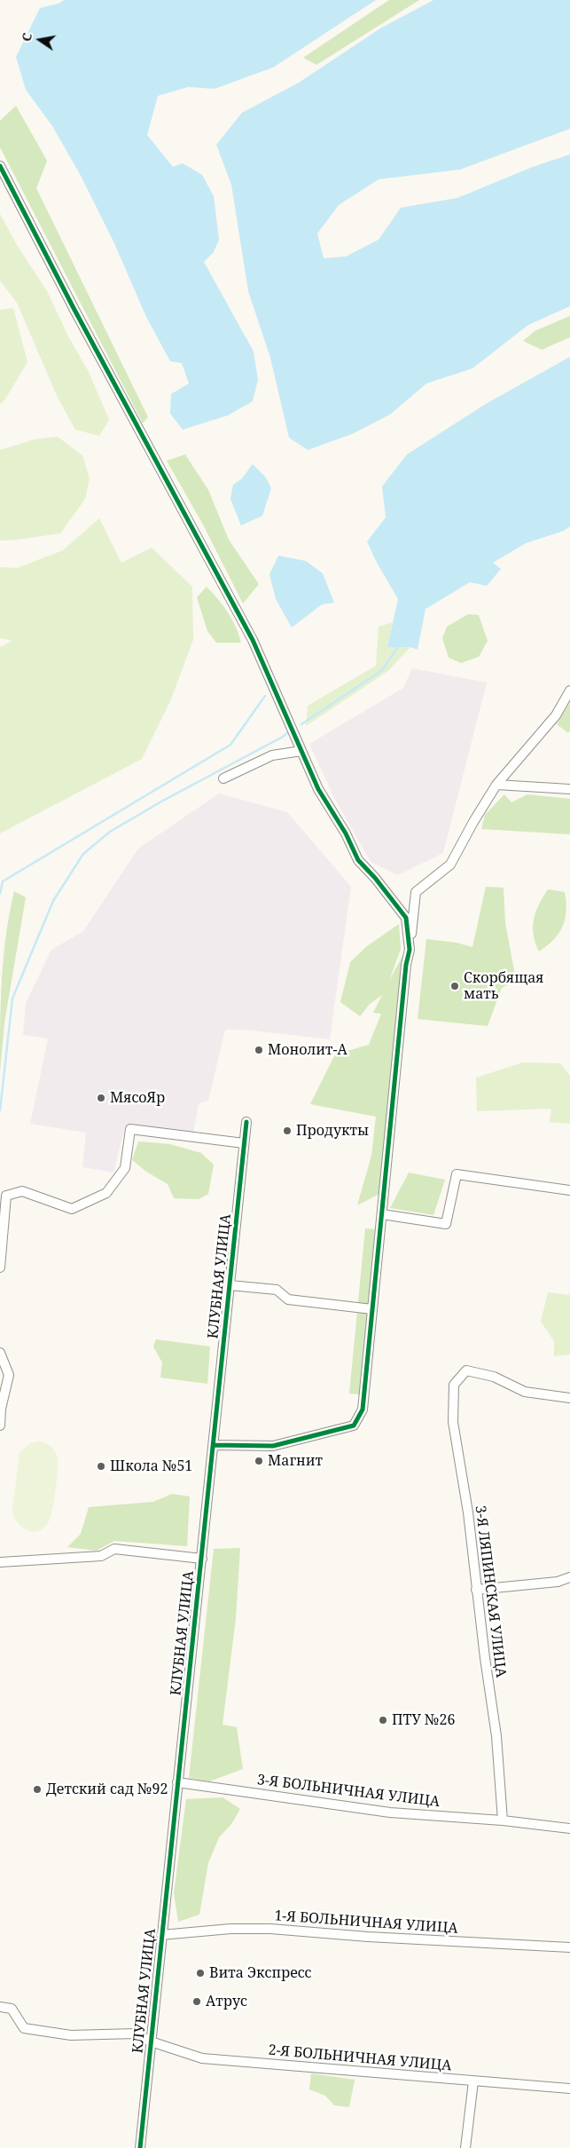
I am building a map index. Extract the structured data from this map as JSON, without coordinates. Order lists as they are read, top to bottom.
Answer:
{
  "streets": {
    "street": [
      "КЛУБНАЯ УЛИЦА",
      "3-Я ЛЯПИНСКАЯ УЛИЦА",
      "3-Я БОЛЬНИЧНАЯ УЛИЦА",
      "1-Я БОЛЬНИЧНАЯ УЛИЦА",
      "2-Я БОЛЬНИЧНАЯ УЛИЦА"
    ]
  },
  "crossings": [
    ["КЛУБНАЯ УЛИЦА", "3-Я БОЛЬНИЧНАЯ УЛИЦА"],
    ["КЛУБНАЯ УЛИЦА", "1-Я БОЛЬНИЧНАЯ УЛИЦА"],
    ["КЛУБНАЯ УЛИЦА", "2-Я БОЛЬНИЧНАЯ УЛИЦА"],
    ["3-Я ЛЯПИНСКАЯ УЛИЦА", "3-Я БОЛЬНИЧНАЯ УЛИЦА"]
  ],
  "places": [
    "Скорбящая мать",
    "Монолит-А",
    "МясоЯр",
    "Продукты",
    "Магнит",
    "Школа №51",
    "ПТУ №26",
    "Детский сад №92",
    "Вита Экспресс",
    "Атрус"
  ],
  "north": "left"
}
